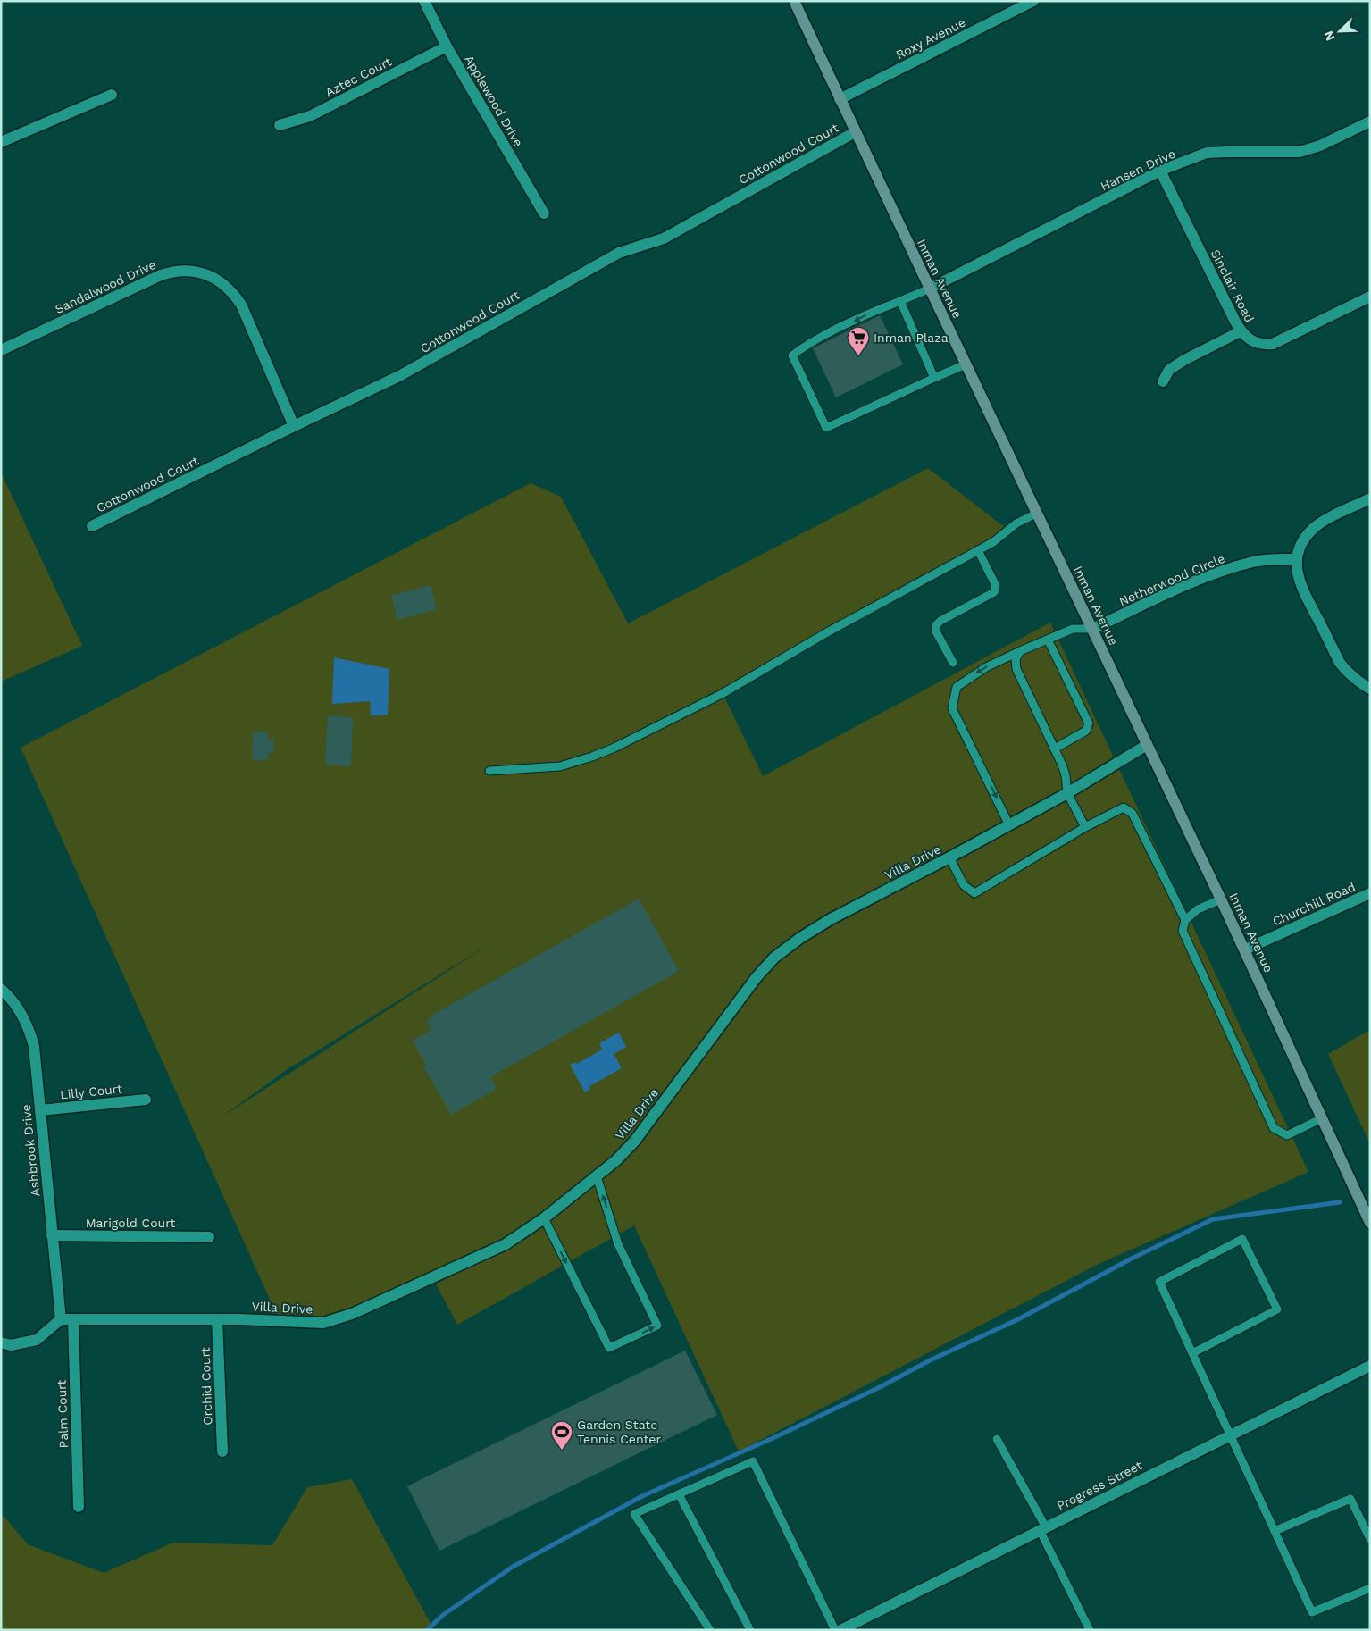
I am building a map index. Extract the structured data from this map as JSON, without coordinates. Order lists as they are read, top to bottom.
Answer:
{
  "streets": {
    "main road": ["Inman Avenue"],
    "street": [
      "Roxy Avenue",
      "Aztec Court",
      "Applewood Drive",
      "Cottonwood Court",
      "Hansen Drive",
      "Sinclair Road",
      "Sandalwood Drive",
      "Netherwood Circle",
      "Villa Drive",
      "Churchill Road",
      "Lilly Court",
      "Ashbrook Drive",
      "Marigold Court",
      "Orchid Court",
      "Palm Court",
      "Progress Street"
    ]
  },
  "crossings": [
    ["Roxy Avenue", "Inman Avenue"],
    ["Aztec Court", "Applewood Drive"],
    ["Cottonwood Court", "Inman Avenue"],
    ["Cottonwood Court", "Sandalwood Drive"],
    ["Hansen Drive", "Inman Avenue"],
    ["Hansen Drive", "Sinclair Road"],
    ["Inman Avenue", "Netherwood Circle"],
    ["Inman Avenue", "Villa Drive"],
    ["Inman Avenue", "Churchill Road"],
    ["Villa Drive", "Ashbrook Drive"],
    ["Villa Drive", "Orchid Court"],
    ["Villa Drive", "Palm Court"],
    ["Lilly Court", "Ashbrook Drive"],
    ["Ashbrook Drive", "Marigold Court"]
  ],
  "places": {
    "supermarket": ["Inman Plaza"],
    "sports": ["Garden State Tennis Center"]
  },
  "north": "bottom left"
}
